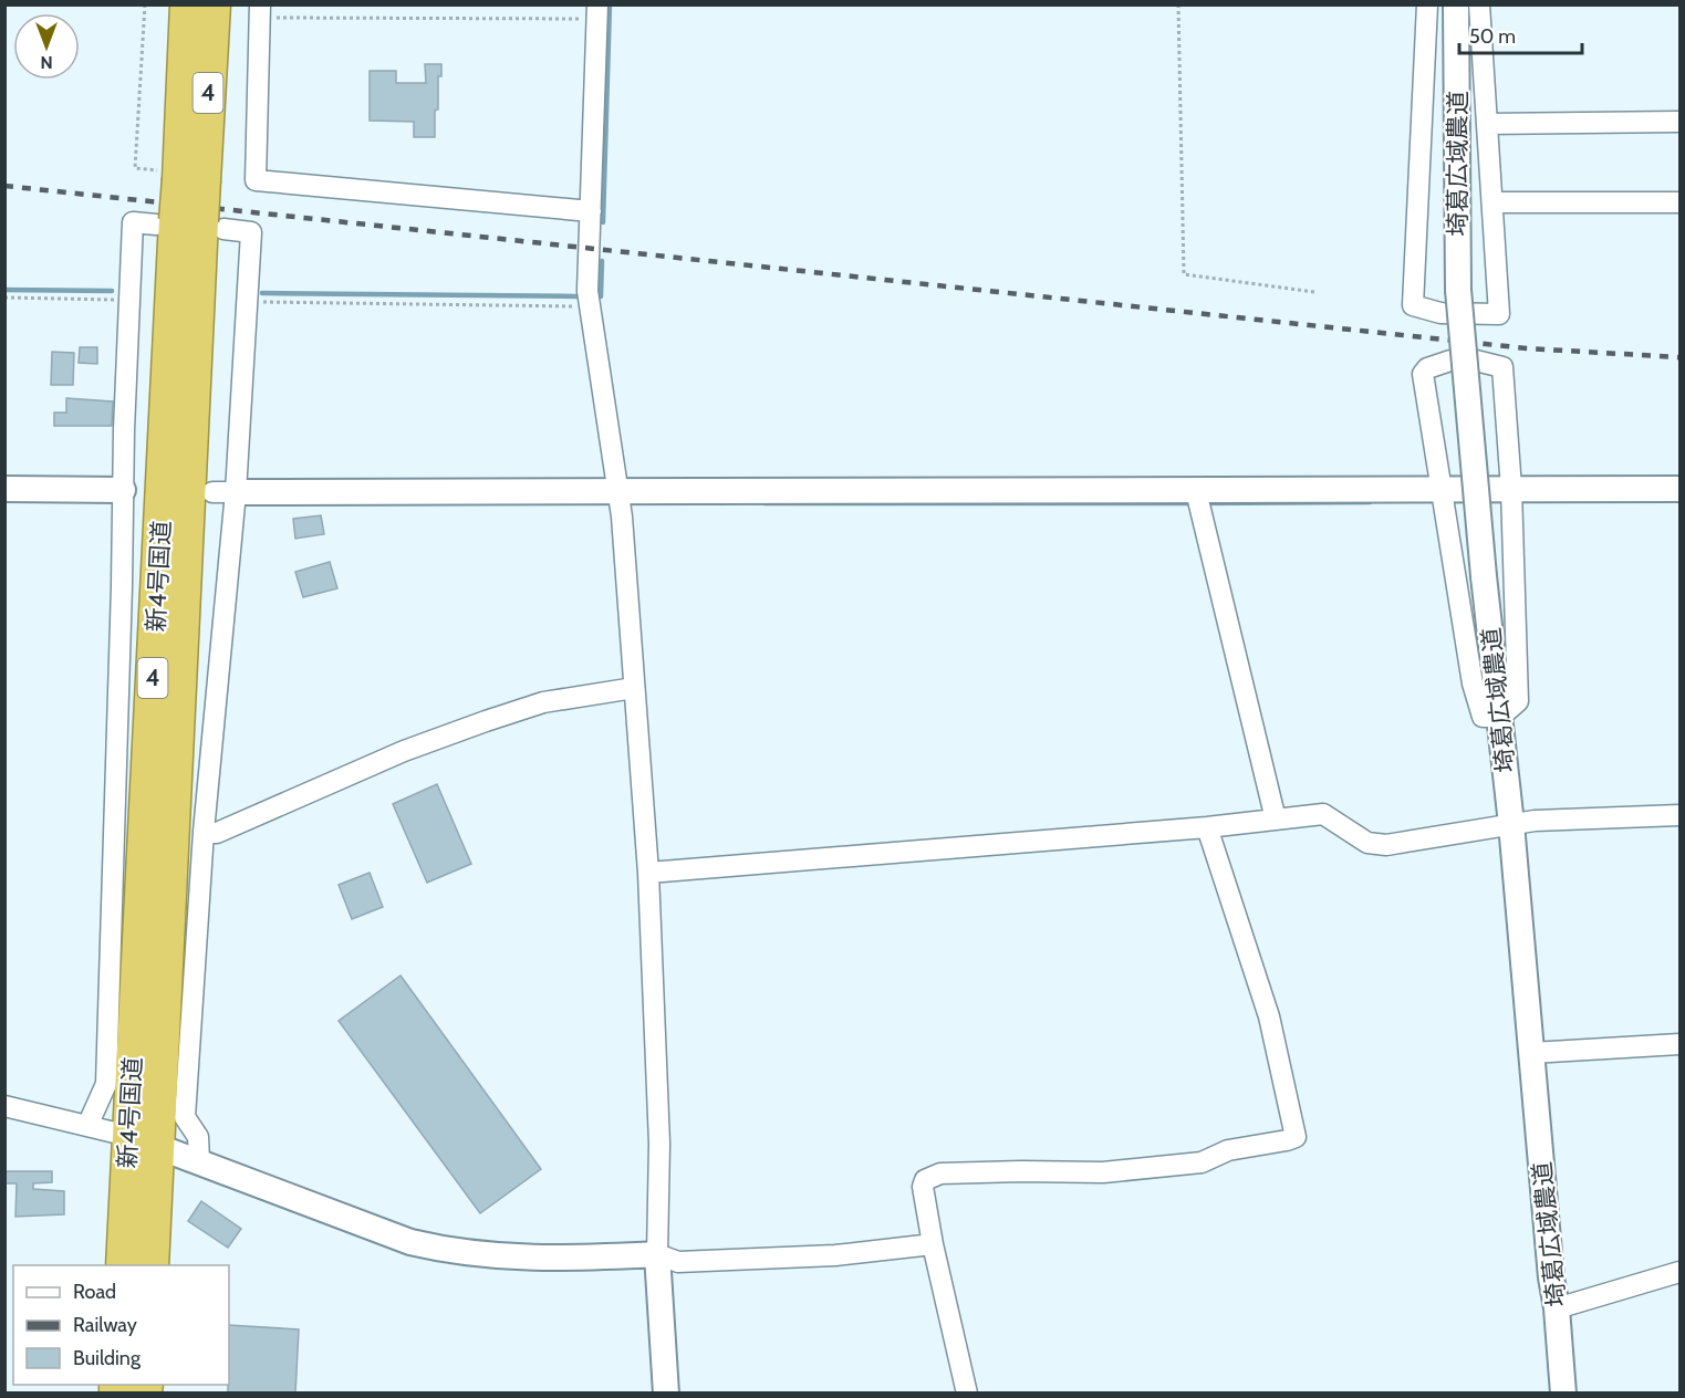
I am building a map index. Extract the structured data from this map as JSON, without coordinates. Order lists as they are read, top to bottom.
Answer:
{
  "streets": {
    "highway": ["4", "新4号国道"],
    "street": ["埼葛広域農道"]
  },
  "legend": ["Road", "Railway", "Building"],
  "scale_bar": "50 m",
  "north": "bottom"
}
